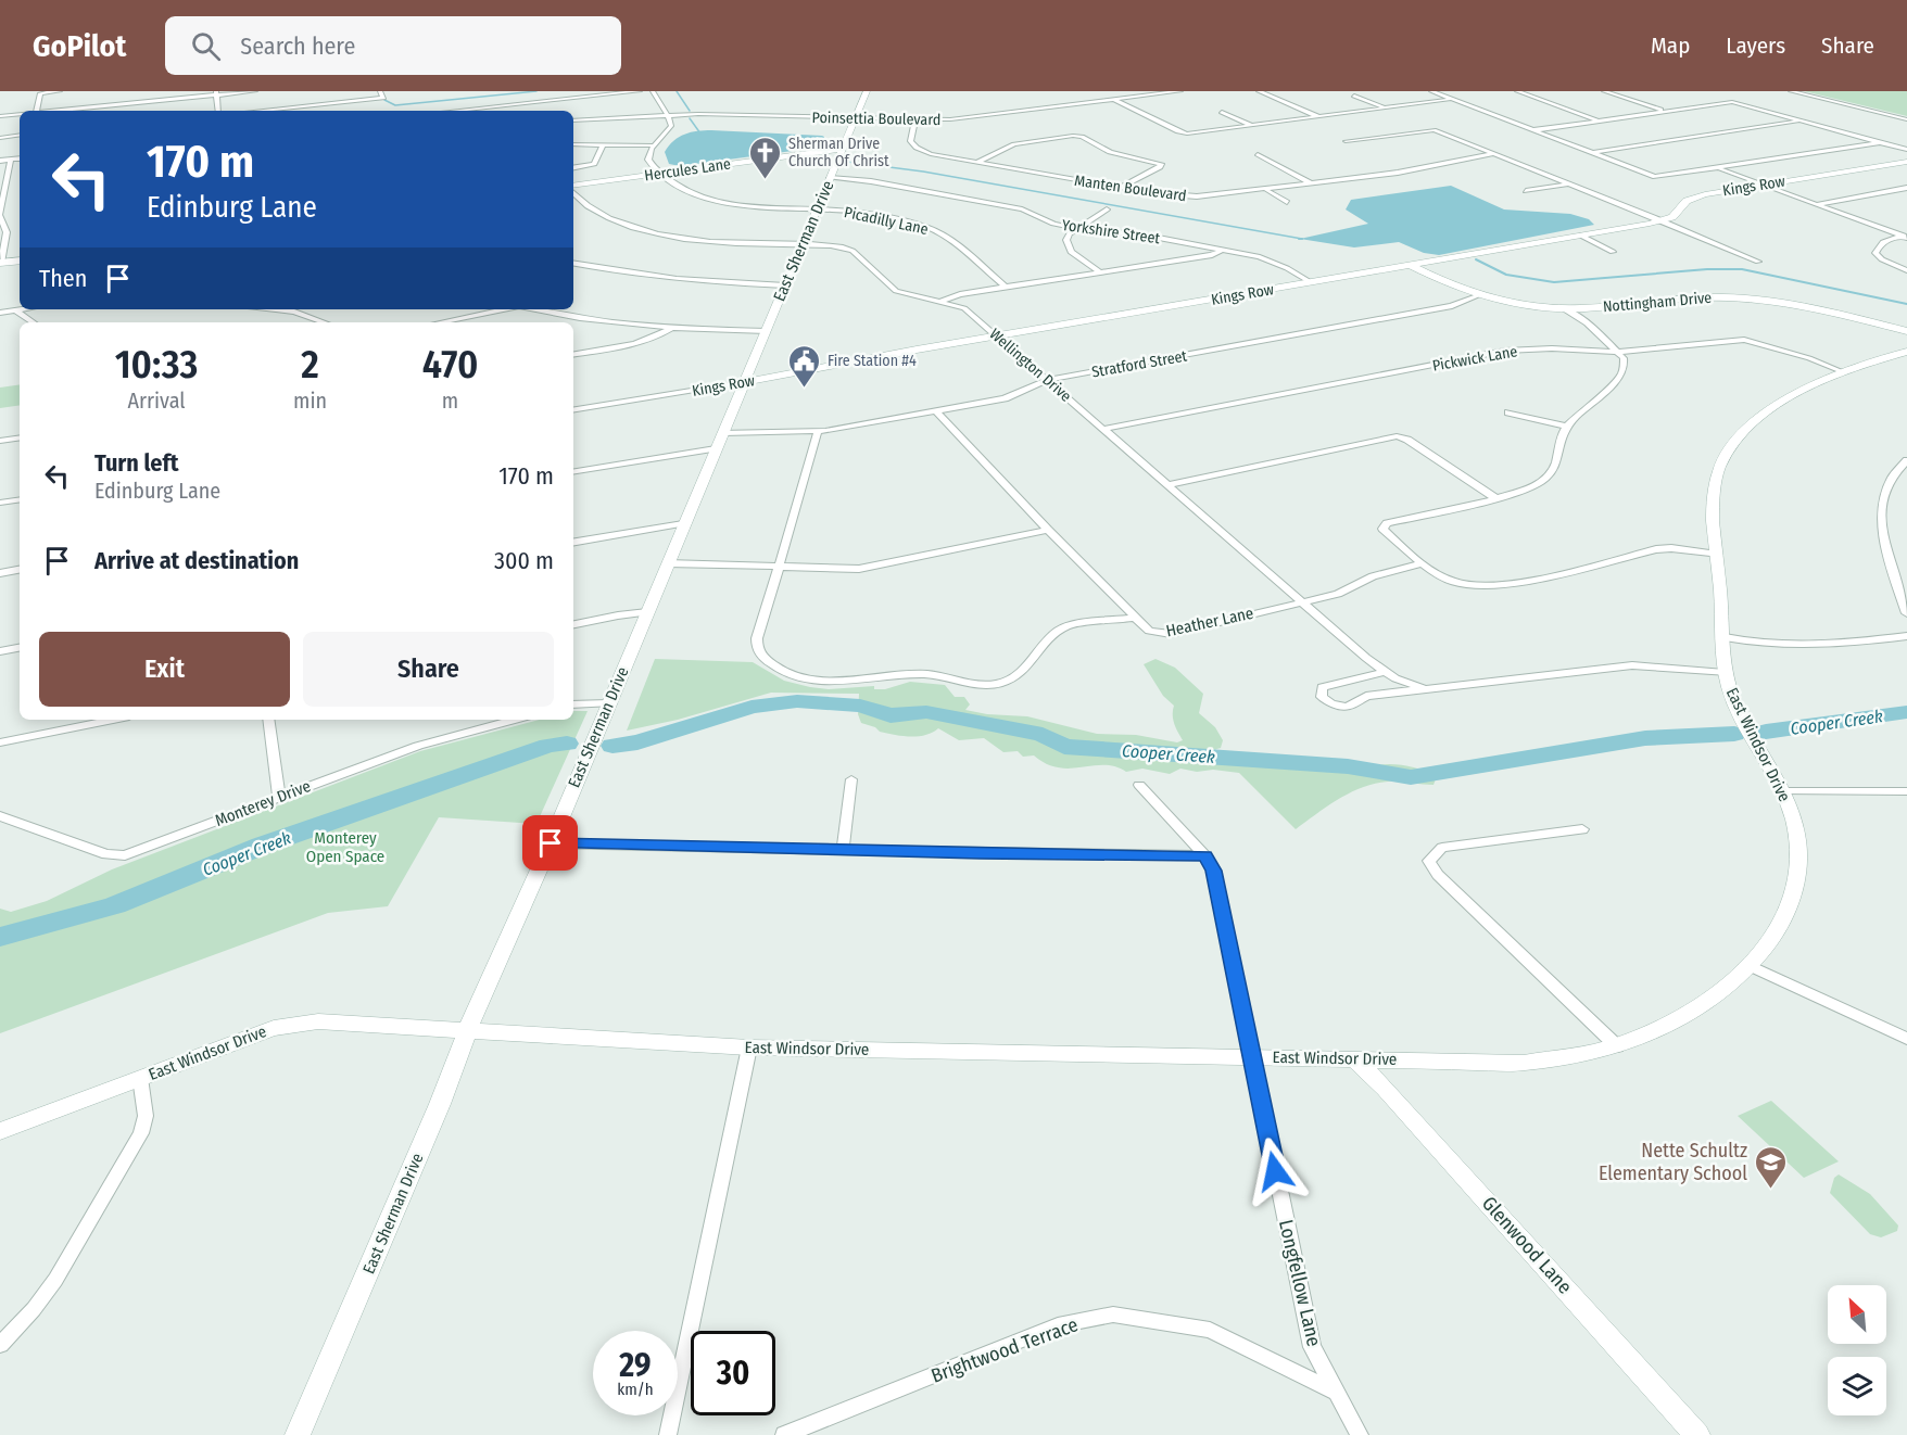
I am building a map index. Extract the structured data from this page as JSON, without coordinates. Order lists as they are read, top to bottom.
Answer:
{
  "streets": {
    "street": [
      "Poinsettia Boulevard",
      "Hercules Lane",
      "Kings Row",
      "Manten Boulevard",
      "Picadilly Lane",
      "Yorkshire Street",
      "East Sherman Drive",
      "Nottingham Drive",
      "Pickwick Lane",
      "Stratford Street",
      "Wellington Drive",
      "Heather Lane",
      "East Windsor Drive",
      "Monterey Drive",
      "Glenwood Lane",
      "Longfellow Lane",
      "Brightwood Terrace"
    ]
  },
  "crossings": [
    ["Poinsettia Boulevard", "Manten Boulevard"],
    ["Poinsettia Boulevard", "East Sherman Drive"],
    ["Hercules Lane", "Picadilly Lane"],
    ["Hercules Lane", "East Sherman Drive"],
    ["Kings Row", "Yorkshire Street"],
    ["Kings Row", "East Sherman Drive"],
    ["Kings Row", "Nottingham Drive"],
    ["Kings Row", "Wellington Drive"],
    ["Picadilly Lane", "East Sherman Drive"],
    ["Yorkshire Street", "East Sherman Drive"],
    ["East Sherman Drive", "Stratford Street"],
    ["East Sherman Drive", "Wellington Drive"],
    ["East Sherman Drive", "East Windsor Drive"],
    ["Nottingham Drive", "Stratford Street"],
    ["Pickwick Lane", "Wellington Drive"],
    ["Pickwick Lane", "East Windsor Drive"],
    ["Stratford Street", "Wellington Drive"],
    ["Wellington Drive", "Heather Lane"],
    ["East Windsor Drive", "Glenwood Lane"],
    ["East Windsor Drive", "Longfellow Lane"],
    ["Longfellow Lane", "Brightwood Terrace"]
  ],
  "water": ["Cooper Creek"],
  "parks": ["Monterey Open Space"],
  "places": {
    "church": ["Sherman Drive Church Of Christ"],
    "public building": ["Fire Station #4"],
    "school or university": ["Nette Schultz Elementary School"]
  },
  "north": "top left",
  "page": {
    "header": "GoPilot",
    "search": "Search here",
    "nav": ["Map", "Layers", "Share"],
    "turn": ["170 m", "Edinburg Lane"],
    "then": "Then",
    "eta": [
      "10:33",
      "Arrival",
      "2",
      "min",
      "470",
      "m"
    ],
    "list": [
      {
        "name": "Turn left",
        "note": "Edinburg Lane",
        "value": "170 m"
      },
      {
        "name": "Arrive at destination",
        "value": "300 m"
      }
    ],
    "buttons": ["Exit", "Share"],
    "speed": "29 km/h",
    "limit": "30"
  }
}
